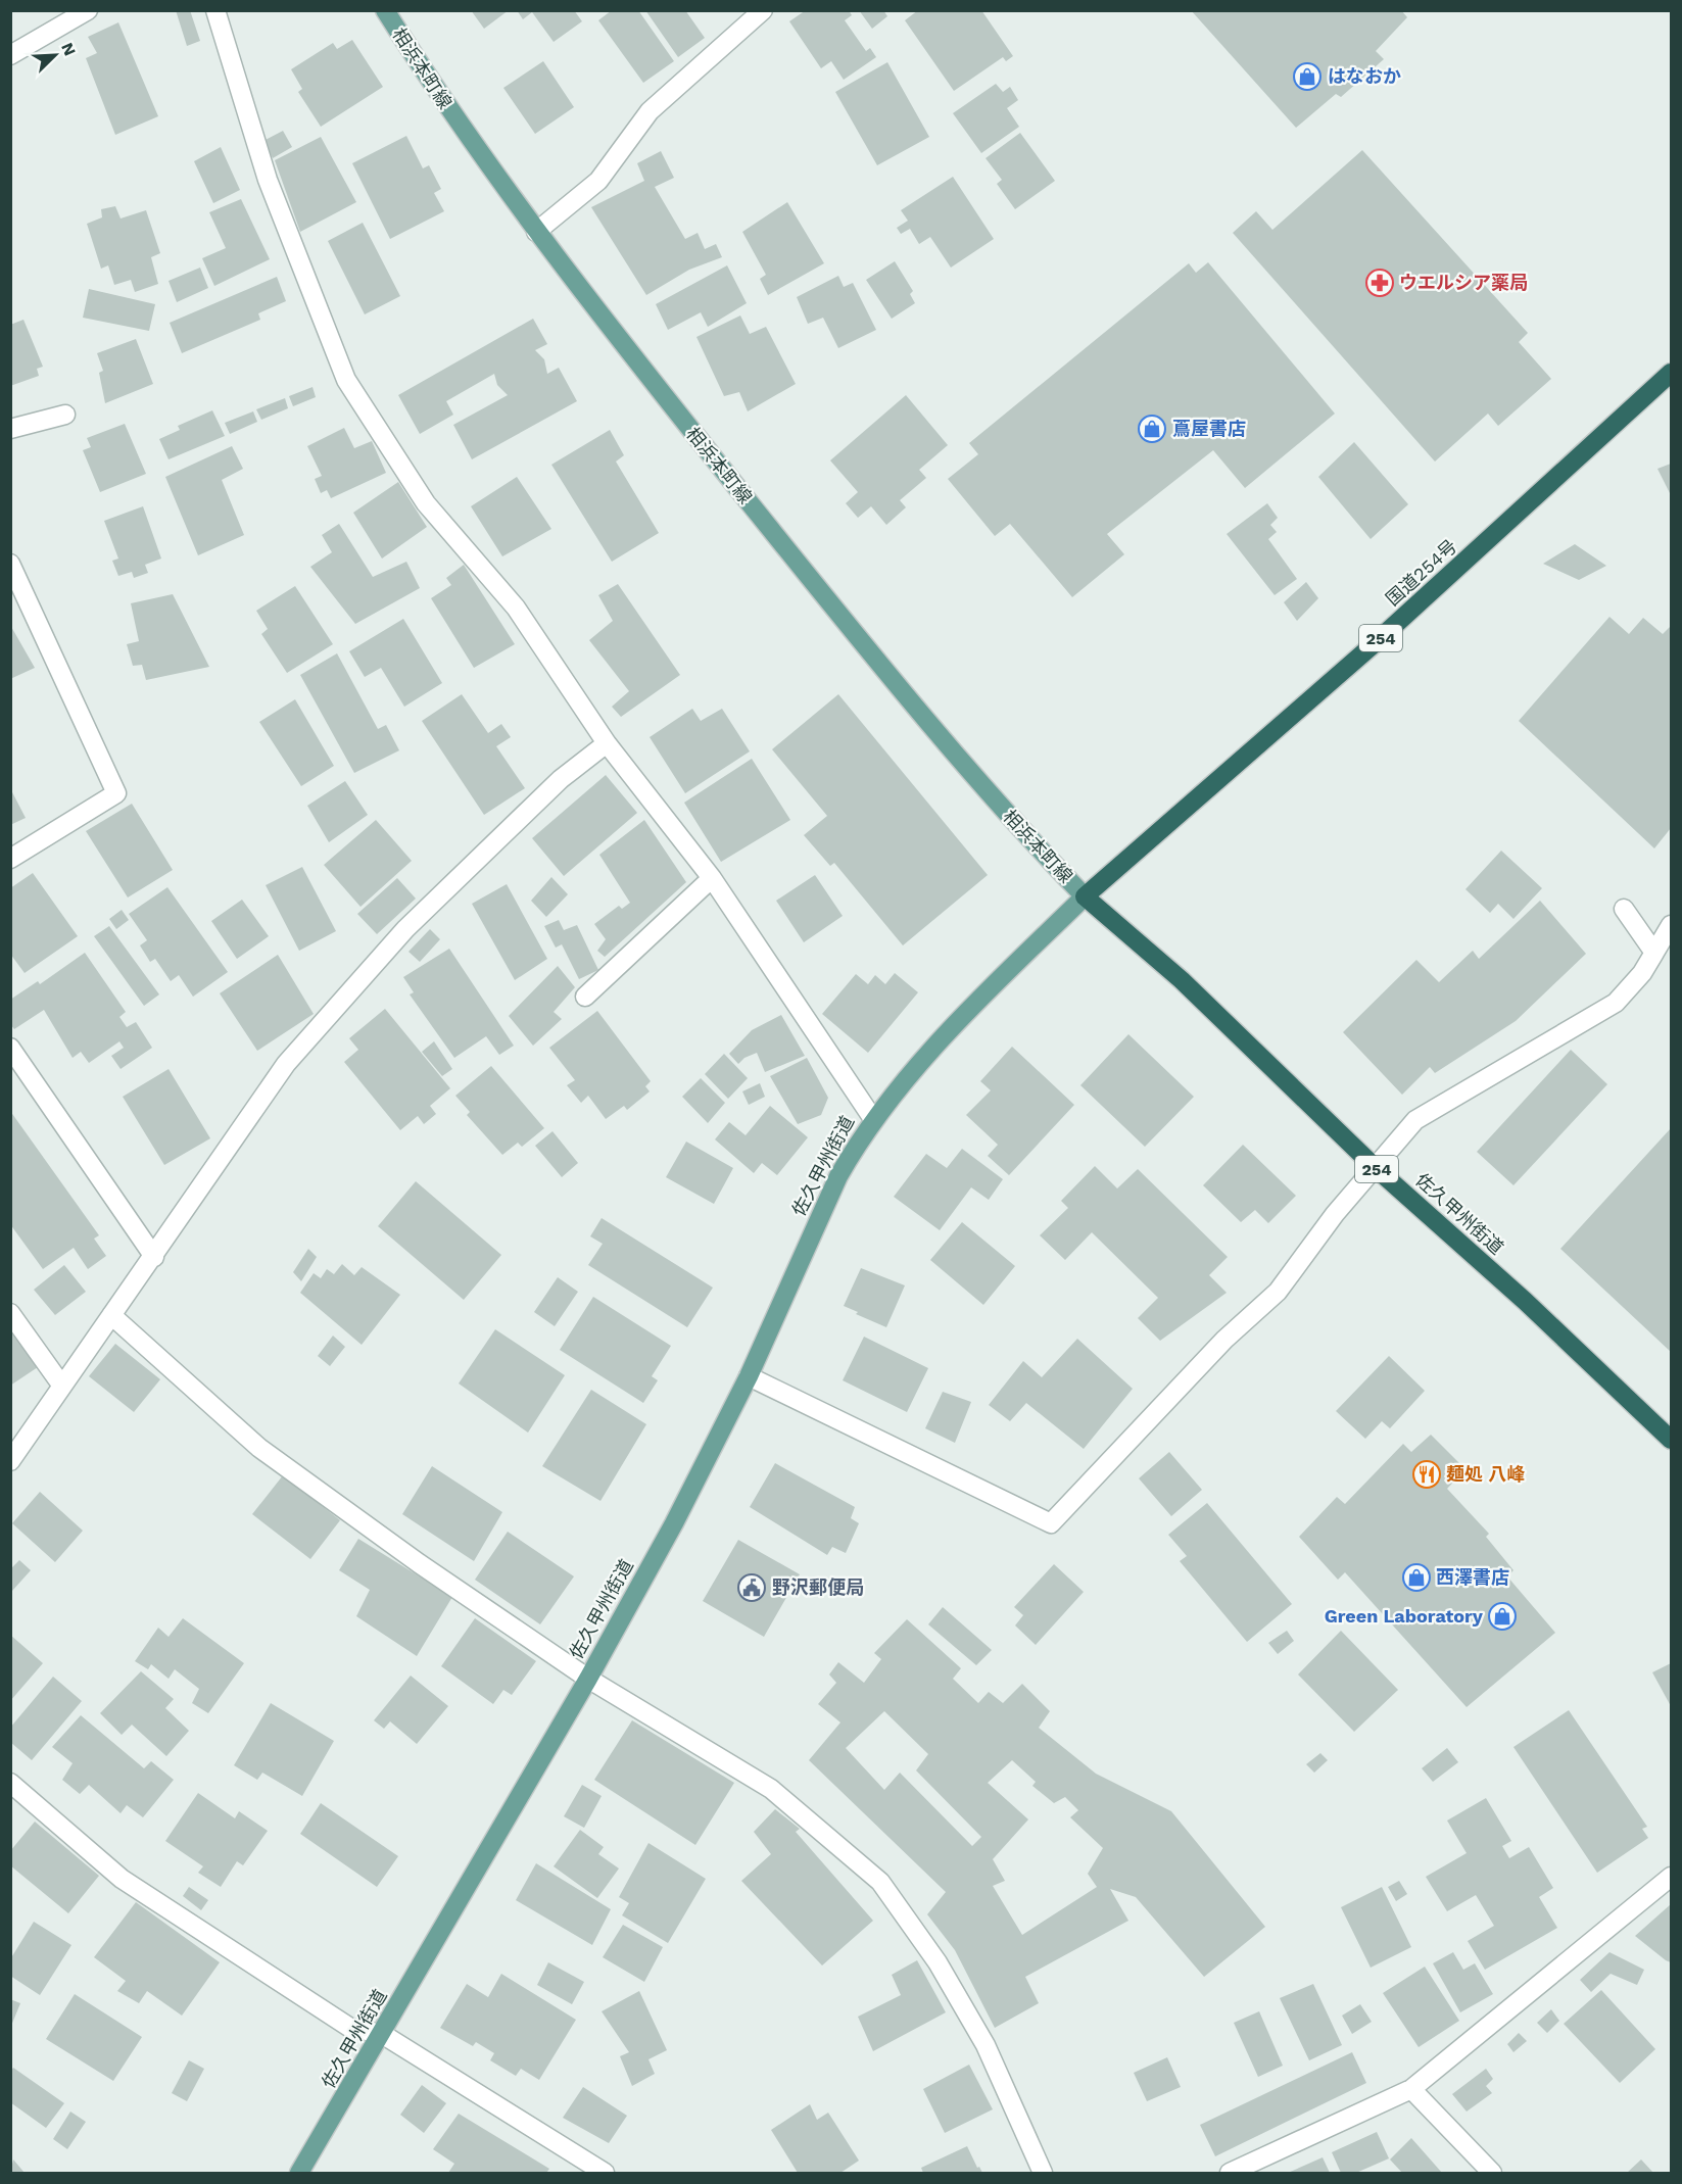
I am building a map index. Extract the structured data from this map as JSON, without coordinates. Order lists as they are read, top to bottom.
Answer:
{
  "streets": {
    "highway": ["国道254号", "254", "佐久甲州街道"],
    "main road": ["相浜本町線"]
  },
  "crossings": [
    ["相浜本町線", "国道254号"],
    ["相浜本町線", "佐久甲州街道"],
    ["国道254号", "佐久甲州街道"]
  ],
  "places": {
    "shop": [
      "はなおか",
      "蔦屋書店",
      "西澤書店",
      "Green Laboratory"
    ],
    "pharmacy": ["ウエルシア薬局"],
    "restaurant": ["麺処 八峰"],
    "public building": ["野沢郵便局"]
  },
  "north": "top right"
}
